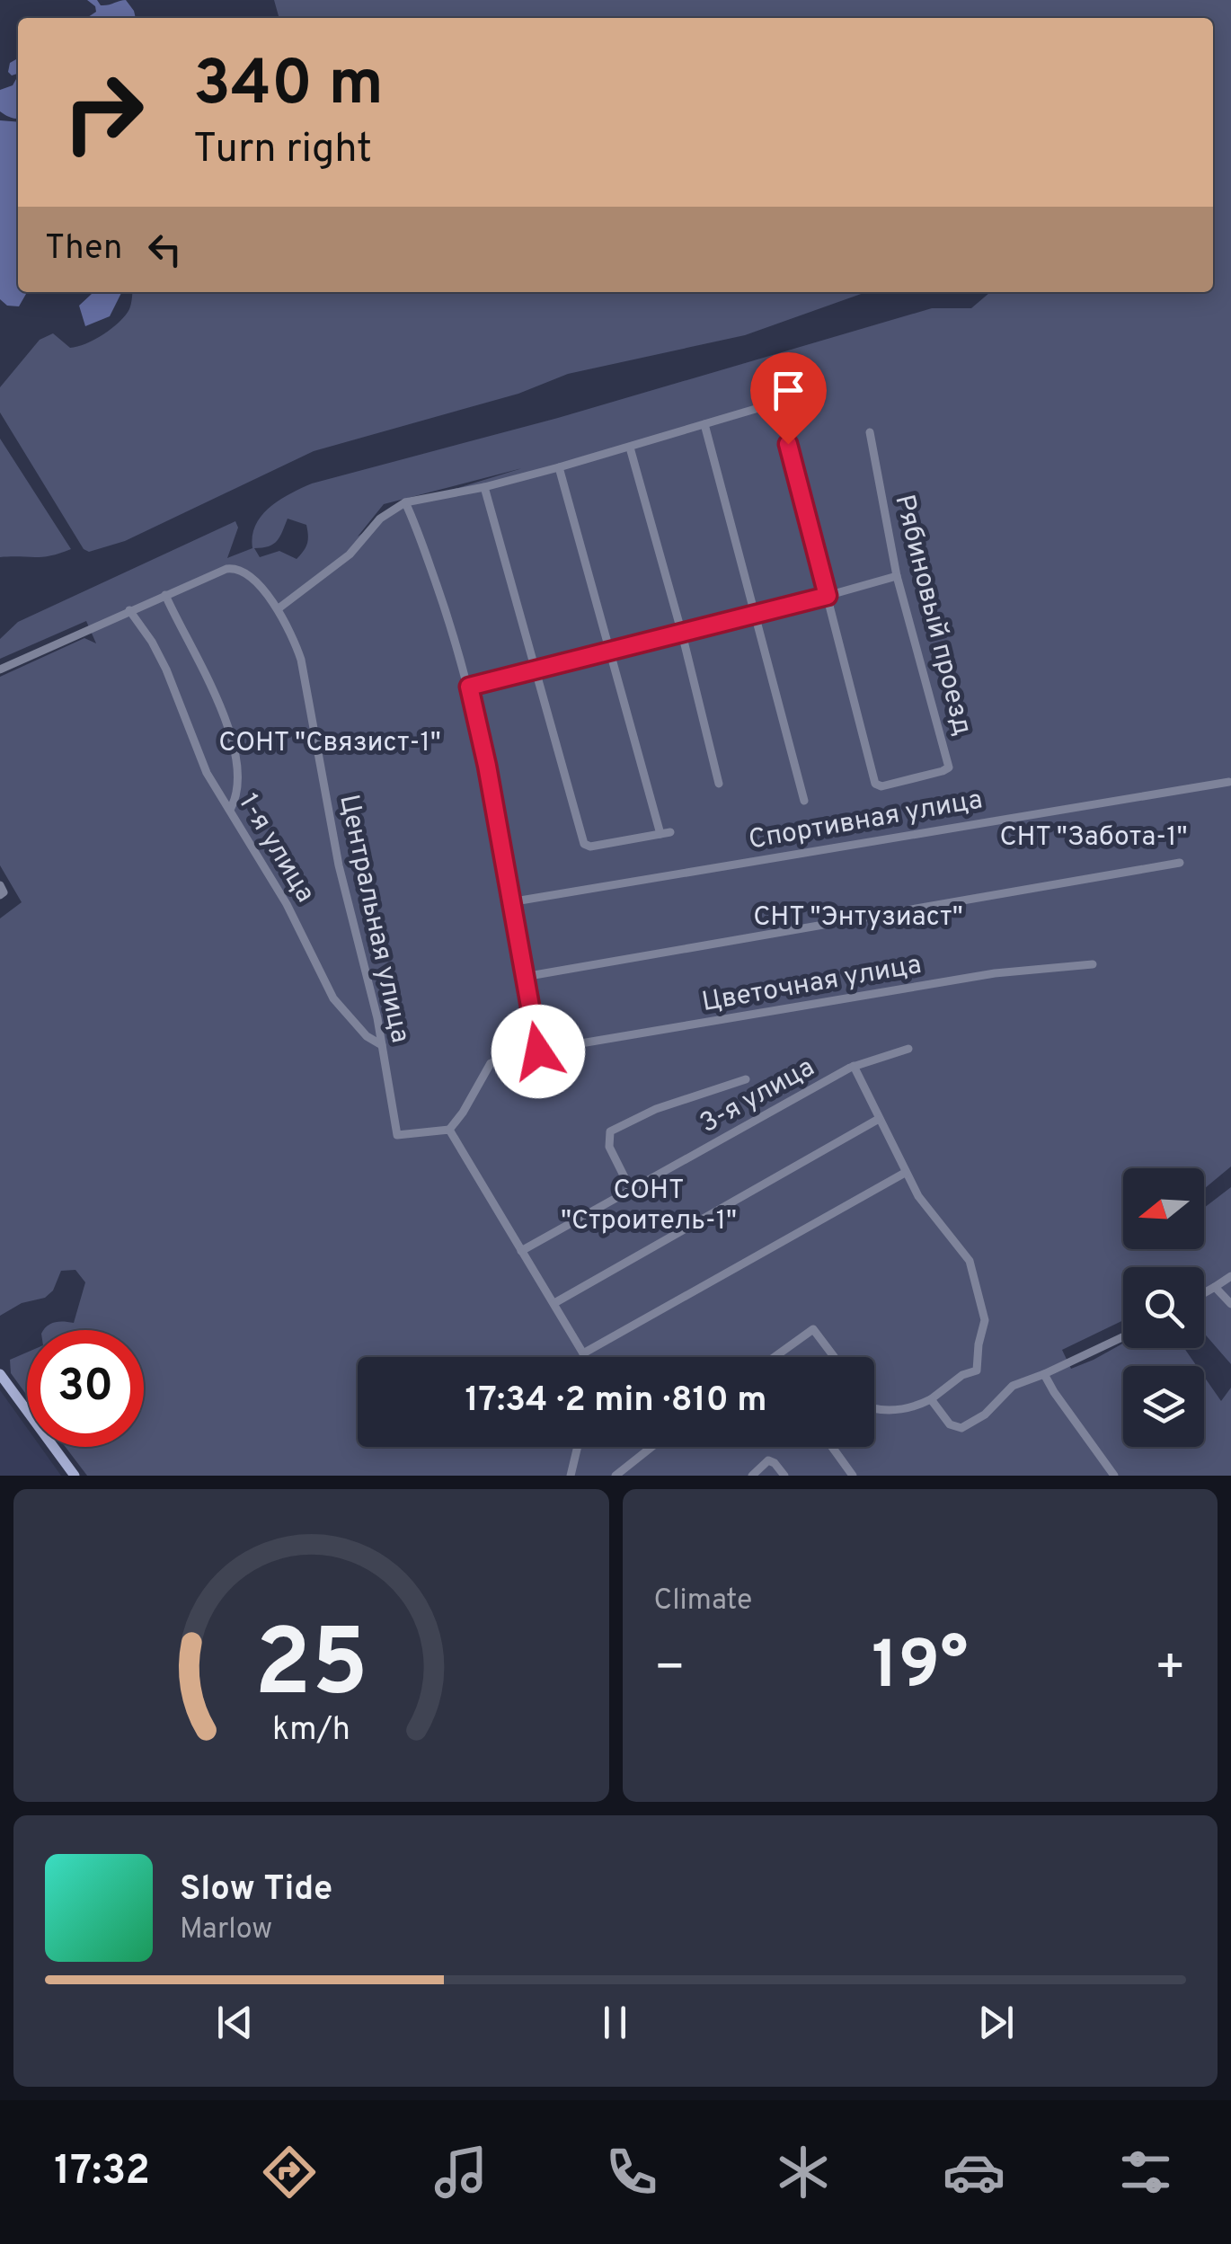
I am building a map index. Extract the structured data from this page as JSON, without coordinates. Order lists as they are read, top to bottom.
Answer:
{
  "streets": {
    "street": [
      "Рябиновый проезд",
      "Спортивная улица",
      "1-я улица",
      "Центральная улица",
      "Цветочная улица",
      "3-я улица"
    ]
  },
  "crossings": [
    ["1-я улица", "Центральная улица"],
    ["Центральная улица", "Цветочная улица"]
  ],
  "parks": [
    "СОНТ \"Связист-1\"",
    "СНТ \"Забота-1\"",
    "СНТ \"Энтузиаст\"",
    "СОНТ \"Строитель-1\""
  ],
  "north": "left",
  "page": {
    "turn": ["340 m", "Turn right"],
    "then": "Then",
    "limit": "30",
    "trip": "17:34 · 2 min · 810 m",
    "tile": "Climate",
    "heat": ["−", "19°", "+"],
    "song": ["Slow Tide", "Marlow"],
    "tabs": "17:32",
    "gauge": ["25", "km/h"]
  }
}
